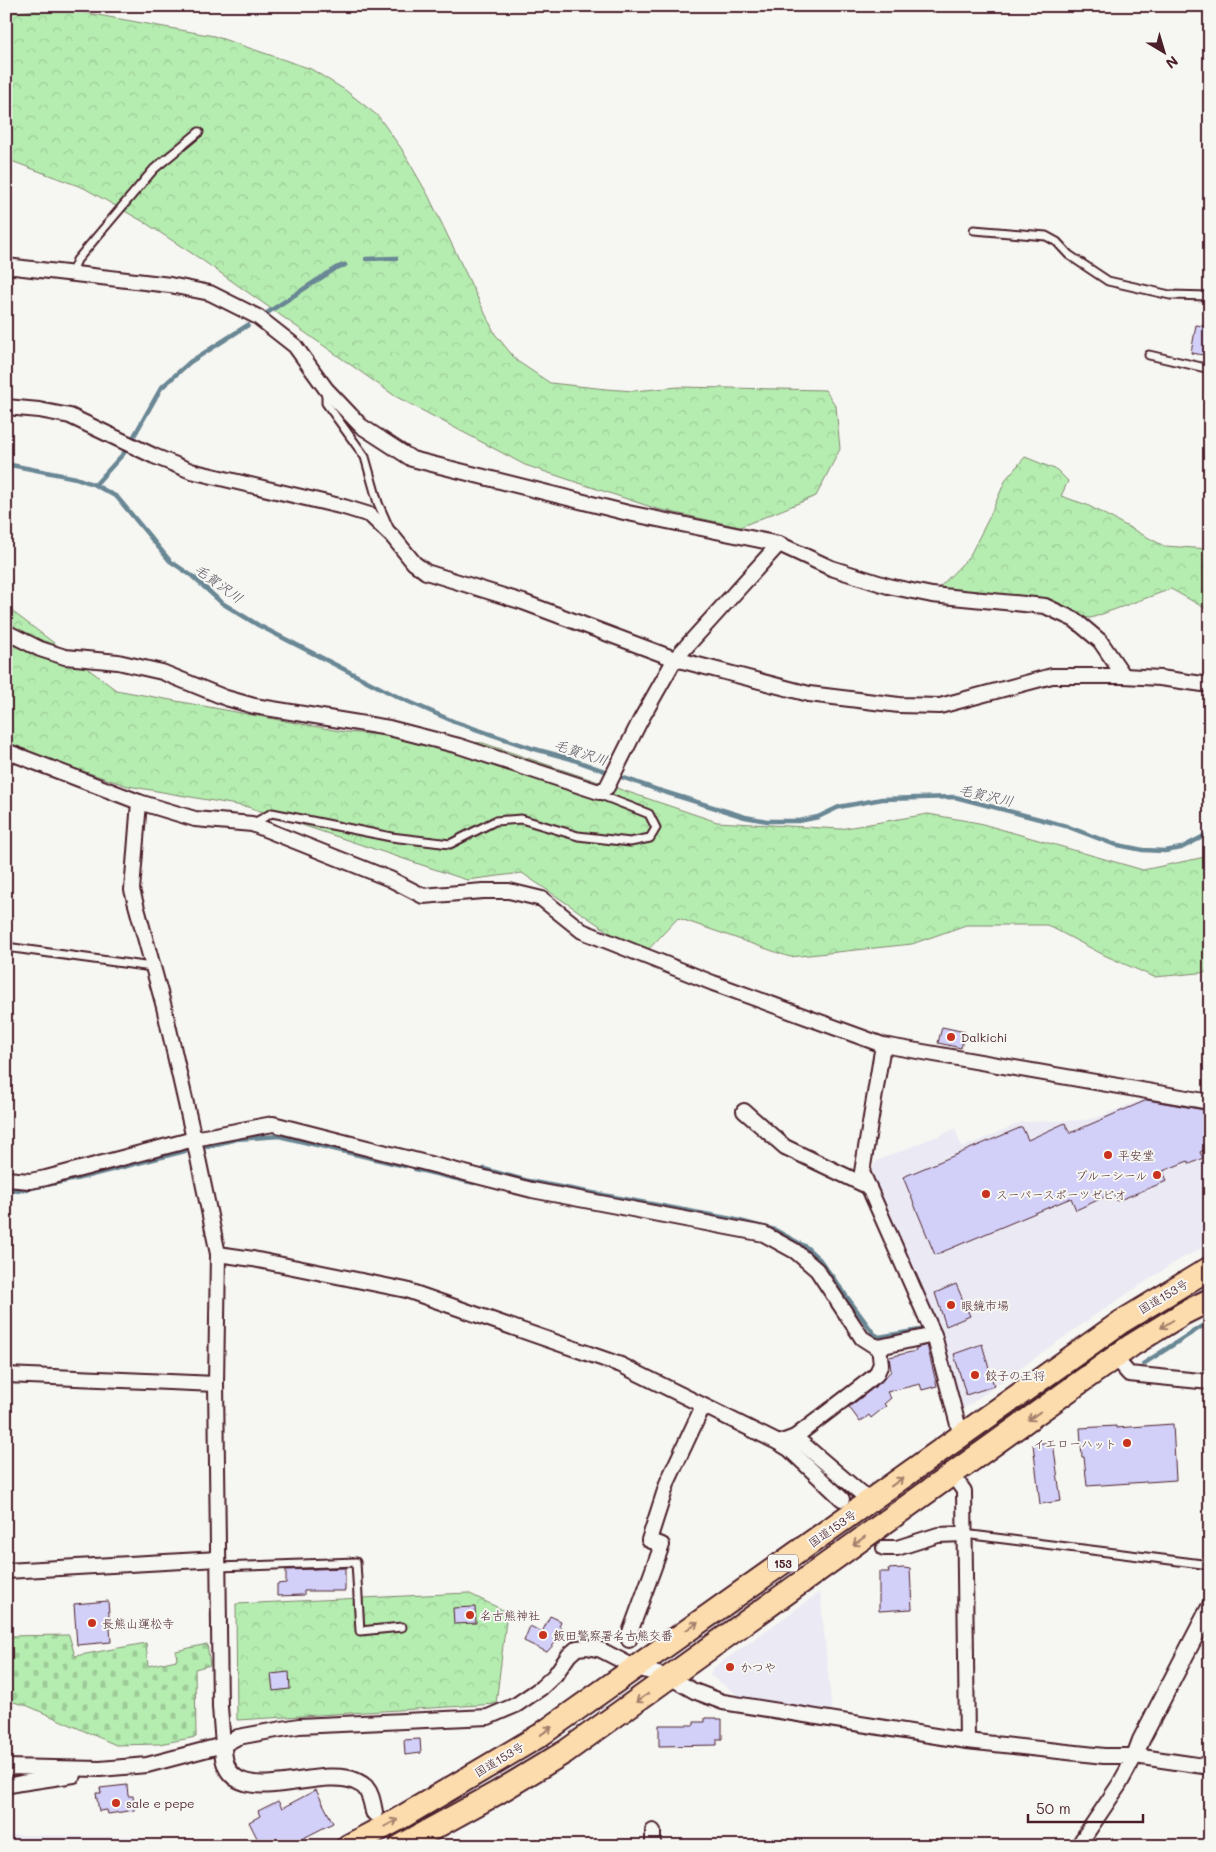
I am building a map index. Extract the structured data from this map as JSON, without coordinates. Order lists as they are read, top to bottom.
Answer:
{
  "streets": {
    "highway": ["国道153号", "153"]
  },
  "water": ["毛賀沢川"],
  "places": [
    "Dalkichi",
    "平安堂",
    "ブルーシール",
    "スーパースポーツゼビオ",
    "眼鏡市場",
    "餃子の王将",
    "イエローハット",
    "名古熊神社",
    "長熊山運松寺",
    "飯田警察署名古熊交番",
    "かつや",
    "sale e pepe"
  ],
  "scale_bar": "50 m",
  "north": "bottom right"
}
